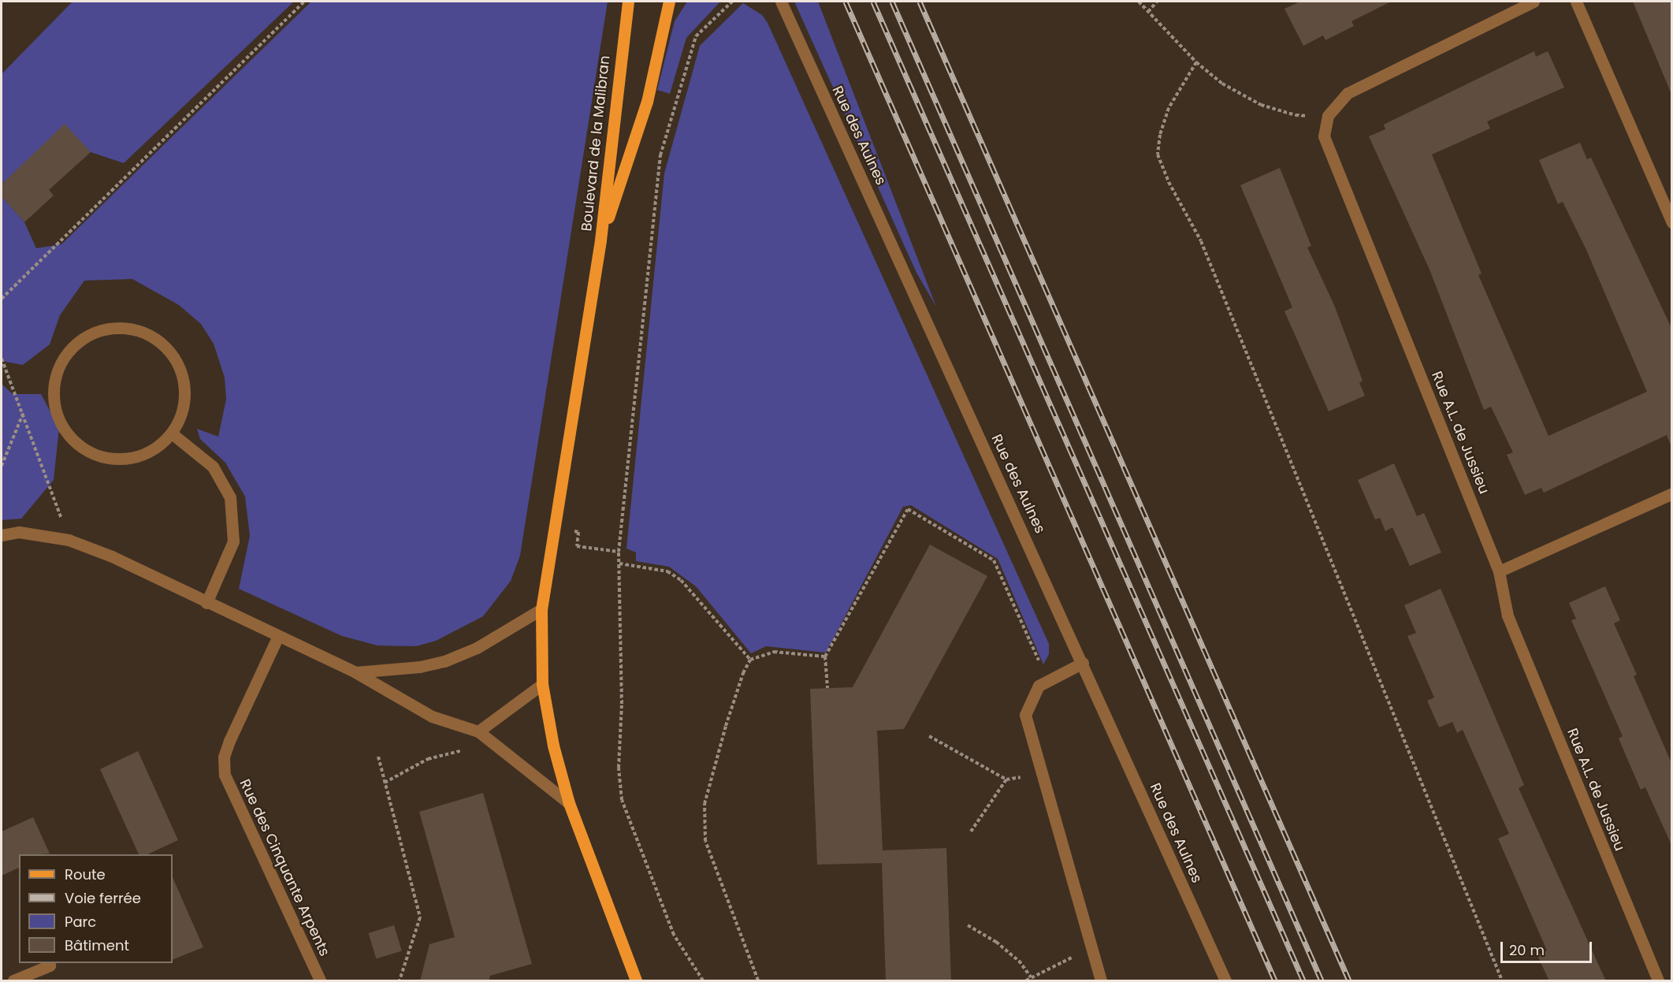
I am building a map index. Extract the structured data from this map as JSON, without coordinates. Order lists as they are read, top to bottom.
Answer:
{
  "streets": {
    "main road": ["Boulevard de la Malibran"],
    "street": ["Rue des Aulnes", "Rue A.L. de Jussieu", "Rue des Cinquante Arpents"]
  },
  "legend": [
    "Route",
    "Voie ferrée",
    "Parc",
    "Bâtiment"
  ],
  "scale_bar": "20 m"
}
